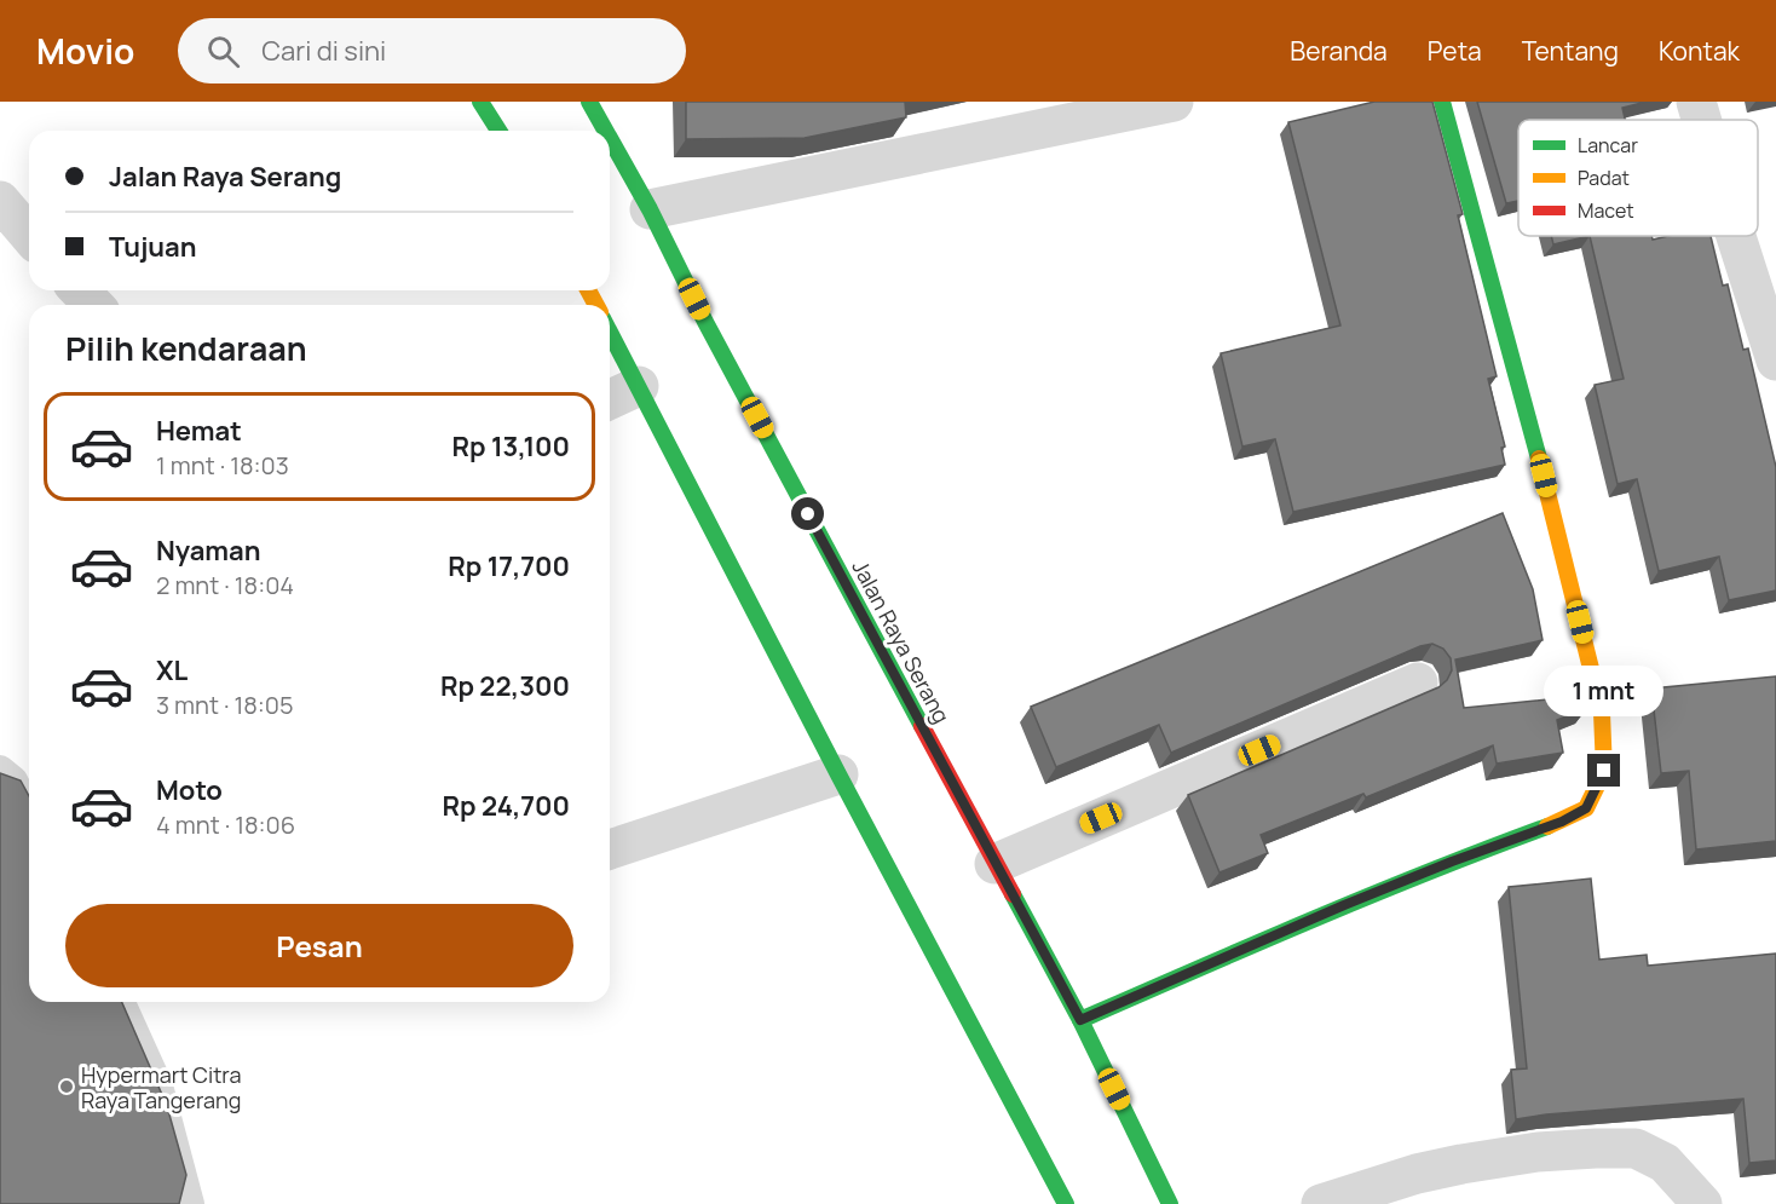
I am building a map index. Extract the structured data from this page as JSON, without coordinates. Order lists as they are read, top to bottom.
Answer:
{
  "streets": {
    "main road": ["Jalan Raya Serang"]
  },
  "places": ["Hypermart Citra Raya Tangerang"],
  "legend": ["Lancar", "Padat", "Macet"],
  "page": {
    "header": "Movio",
    "search": "Cari di sini",
    "nav": [
      "Beranda",
      "Peta",
      "Tentang",
      "Kontak"
    ],
    "banner": ["Jalan Raya Serang", "Tujuan"],
    "heading": "Pilih kendaraan",
    "list": [
      {
        "name": "Hemat",
        "note": "1 mnt · 18:03",
        "value": "Rp 13,100"
      },
      {
        "name": "Nyaman",
        "note": "2 mnt · 18:04",
        "value": "Rp 17,700"
      },
      {
        "name": "XL",
        "note": "3 mnt · 18:05",
        "value": "Rp 22,300"
      },
      {
        "name": "Moto",
        "note": "4 mnt · 18:06",
        "value": "Rp 24,700"
      }
    ],
    "bubble": "1 mnt",
    "buttons": "Pesan"
  }
}
